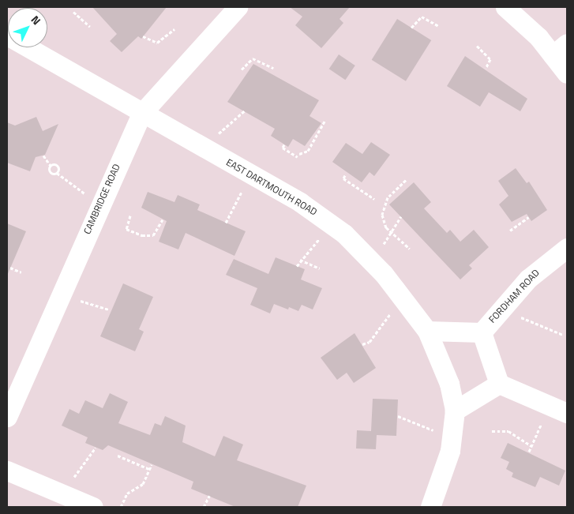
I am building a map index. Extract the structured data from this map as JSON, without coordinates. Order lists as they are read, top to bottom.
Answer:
{
  "streets": {
    "street": ["EAST DARTMOUTH ROAD", "CAMBRIDGE ROAD", "FORDHAM ROAD"]
  },
  "crossings": [
    ["EAST DARTMOUTH ROAD", "CAMBRIDGE ROAD"]
  ],
  "north": "top right"
}
